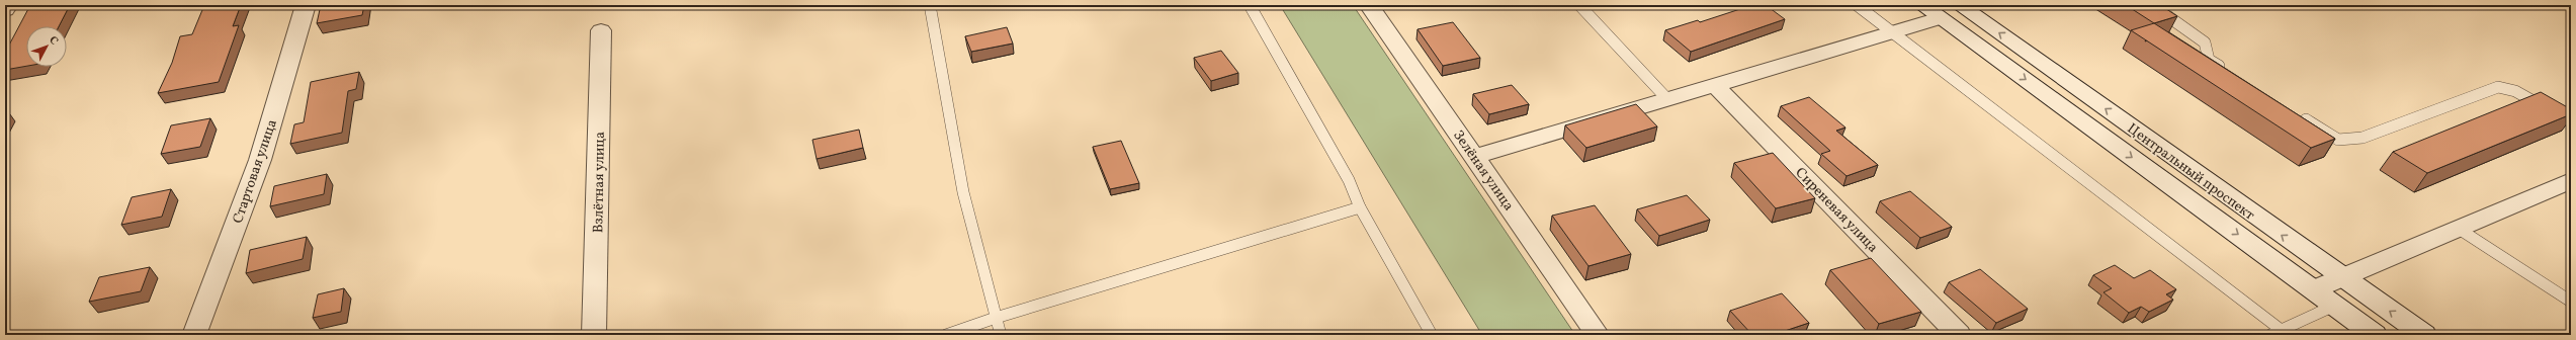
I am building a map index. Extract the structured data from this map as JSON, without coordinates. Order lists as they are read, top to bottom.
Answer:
{
  "streets": {
    "street": [
      "Зелёная улица",
      "Стартовая улица",
      "Центральный проспект",
      "Взлётная улица",
      "Сиреневая улица"
    ]
  },
  "north": "top right"
}
